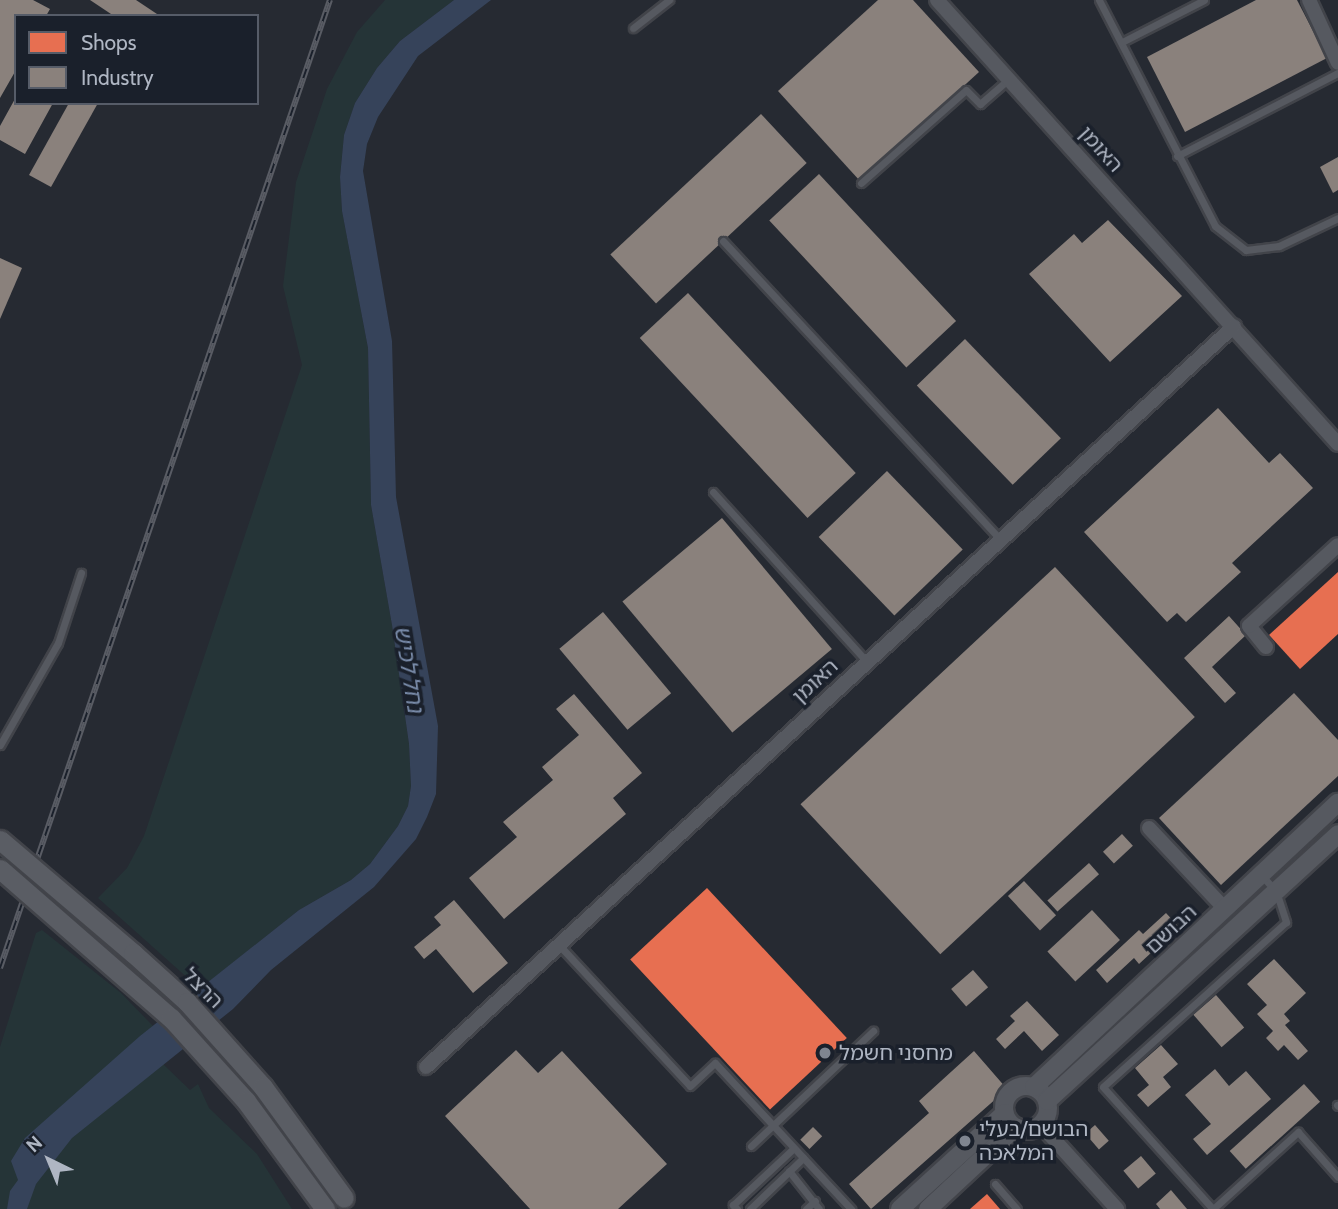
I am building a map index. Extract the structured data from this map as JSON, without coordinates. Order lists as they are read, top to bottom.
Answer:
{
  "streets": {
    "main road": ["הרצל"],
    "street": ["האומן", "הבושם"]
  },
  "water": ["נחל לכיש"],
  "places": ["מחסני חשמל", "הבושם/בעלי המלאכה"],
  "legend": ["Shops", "Industry"],
  "north": "top left"
}
